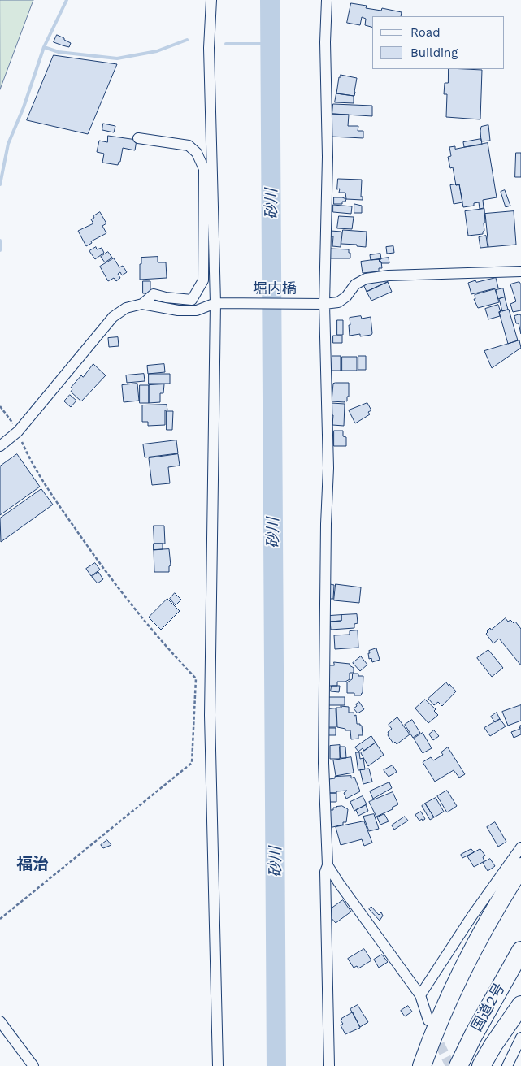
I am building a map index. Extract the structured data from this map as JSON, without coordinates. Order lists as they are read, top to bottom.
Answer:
{
  "streets": {
    "highway": ["国道2号"],
    "street": ["堀内橋"]
  },
  "districts": ["福治"],
  "water": ["砂川"],
  "legend": ["Road", "Building"]
}
